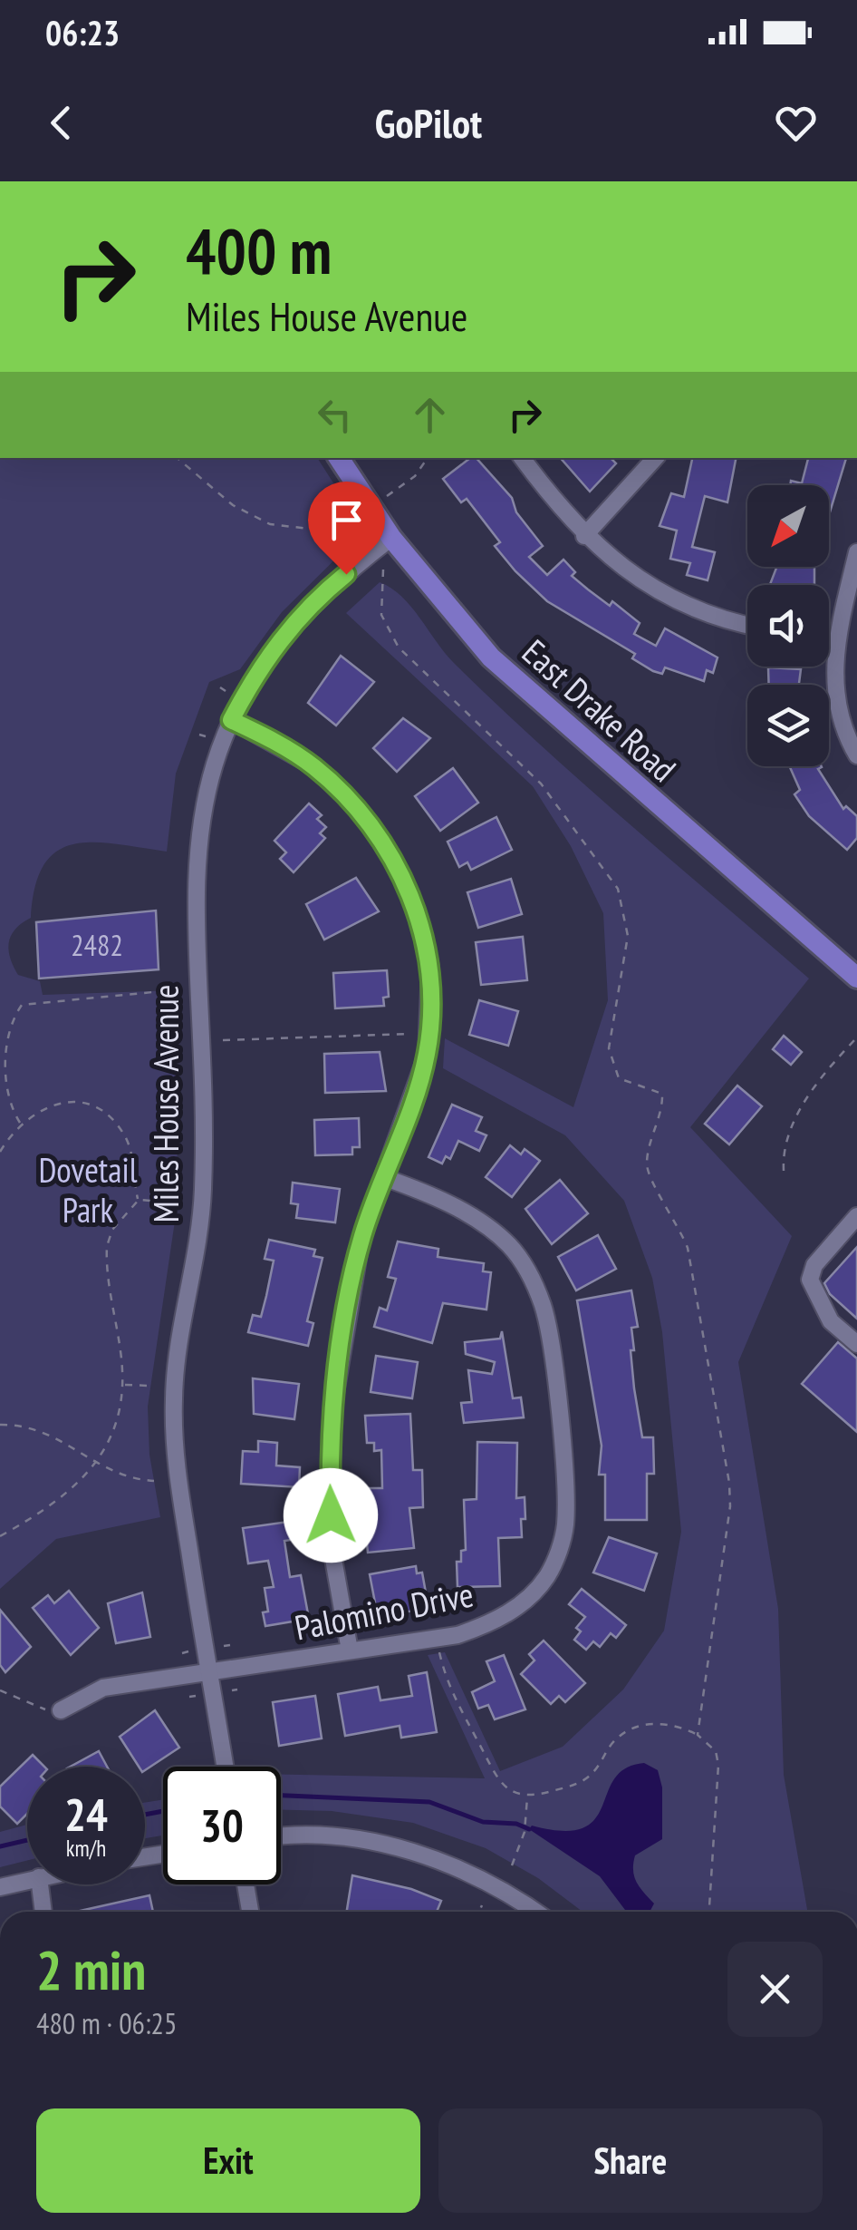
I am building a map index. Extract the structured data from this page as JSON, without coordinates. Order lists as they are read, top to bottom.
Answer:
{
  "streets": {
    "main road": ["East Drake Road"],
    "street": ["Miles House Avenue", "Palomino Drive"]
  },
  "crossings": [
    ["East Drake Road", "Miles House Avenue"],
    ["Miles House Avenue", "Palomino Drive"]
  ],
  "parks": ["Dovetail Park"],
  "house_numbers": ["2482"],
  "north": "bottom left",
  "page": {
    "status": "06:23",
    "header": "GoPilot",
    "turn": ["400 m", "Miles House Avenue"],
    "speed": "24 km/h",
    "limit": "30",
    "heading": ["2 min", "480 m · 06:25"],
    "buttons": ["Exit", "Share"]
  }
}
